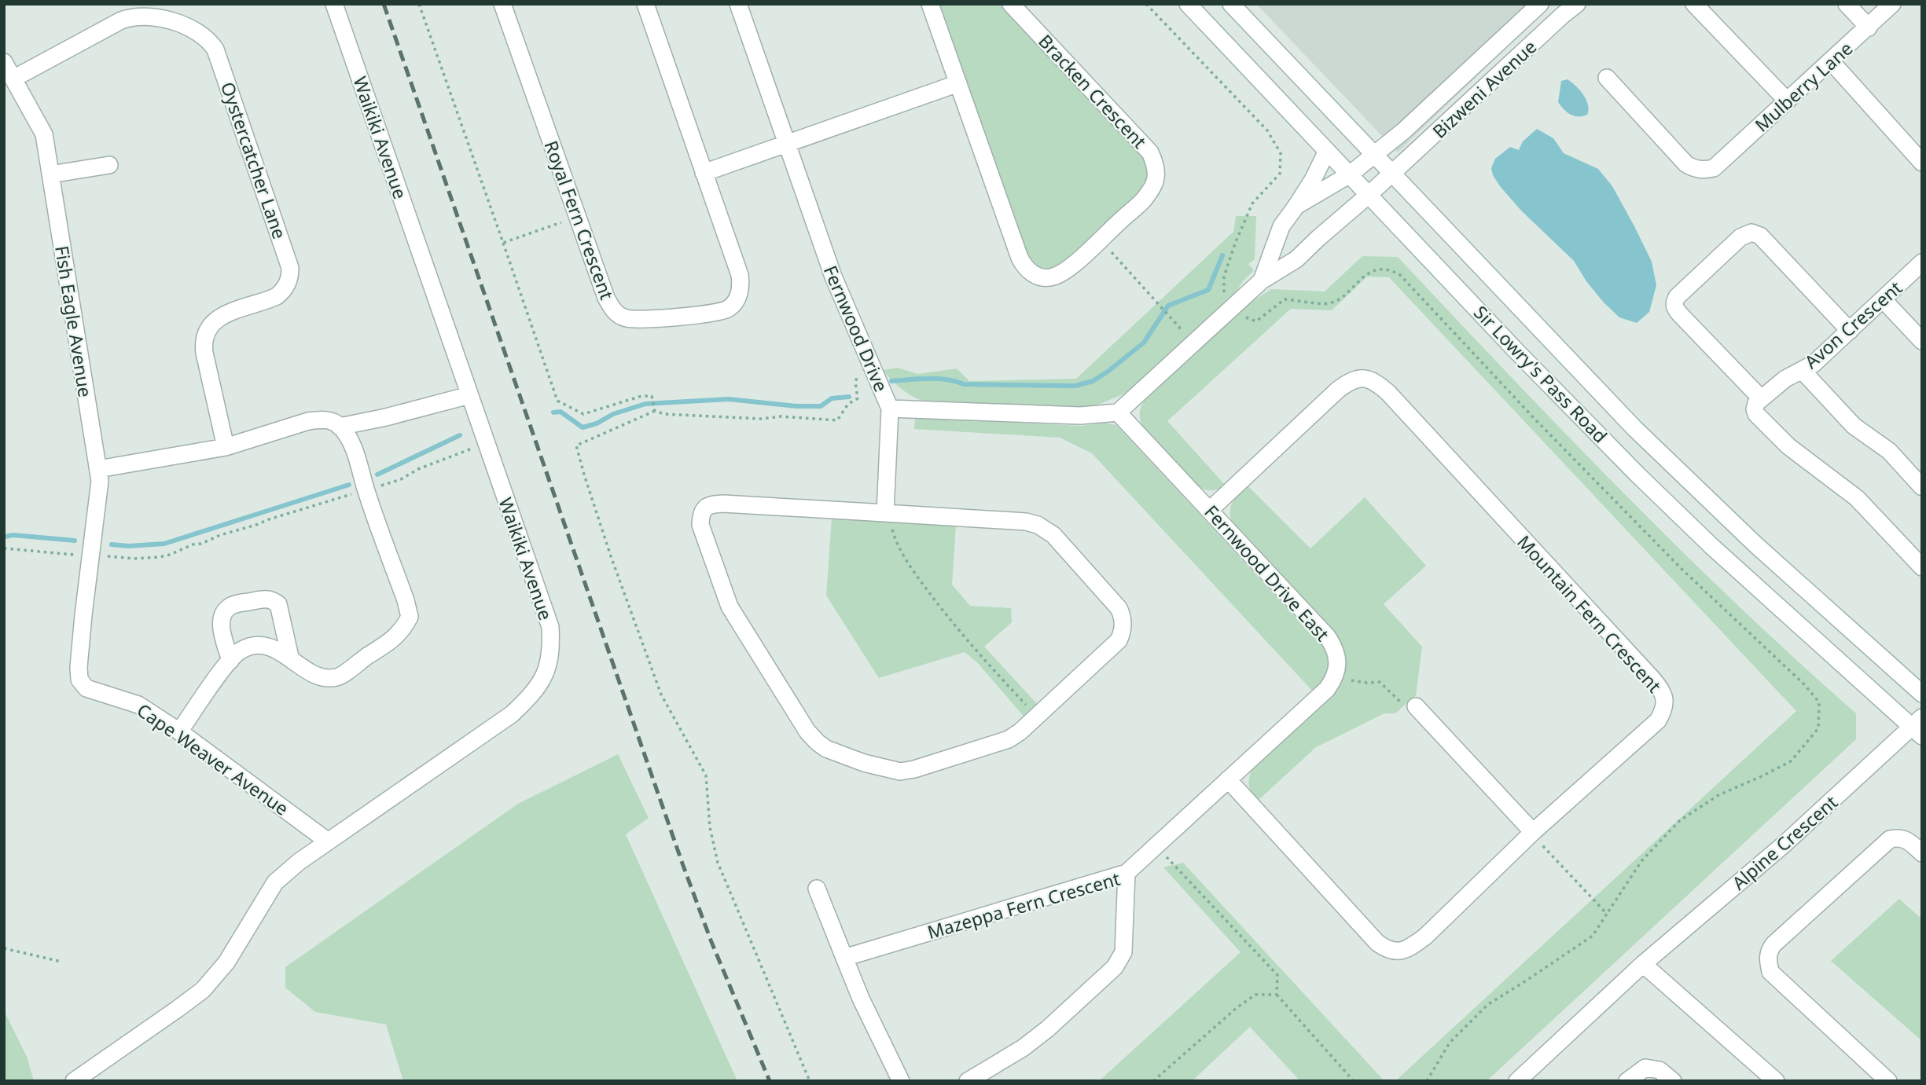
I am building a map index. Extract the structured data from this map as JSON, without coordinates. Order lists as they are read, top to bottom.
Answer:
{
  "streets": {
    "street": [
      "Mulberry Lane",
      "Bizweni Avenue",
      "Bracken Crescent",
      "Waikiki Avenue",
      "Oystercatcher Lane",
      "Royal Fern Crescent",
      "Fish Eagle Avenue",
      "Avon Crescent",
      "Fernwood Drive",
      "Sir Lowry's Pass Road",
      "Fernwood Drive East",
      "Mountain Fern Crescent",
      "Cape Weaver Avenue",
      "Alpine Crescent",
      "Mazeppa Fern Crescent"
    ]
  },
  "crossings": [
    ["Bizweni Avenue", "Sir Lowry's Pass Road"],
    ["Waikiki Avenue", "Cape Weaver Avenue"],
    ["Oystercatcher Lane", "Fish Eagle Avenue"],
    ["Fish Eagle Avenue", "Cape Weaver Avenue"],
    ["Fernwood Drive", "Fernwood Drive East"],
    ["Sir Lowry's Pass Road", "Alpine Crescent"],
    ["Fernwood Drive East", "Mountain Fern Crescent"]
  ]
}
